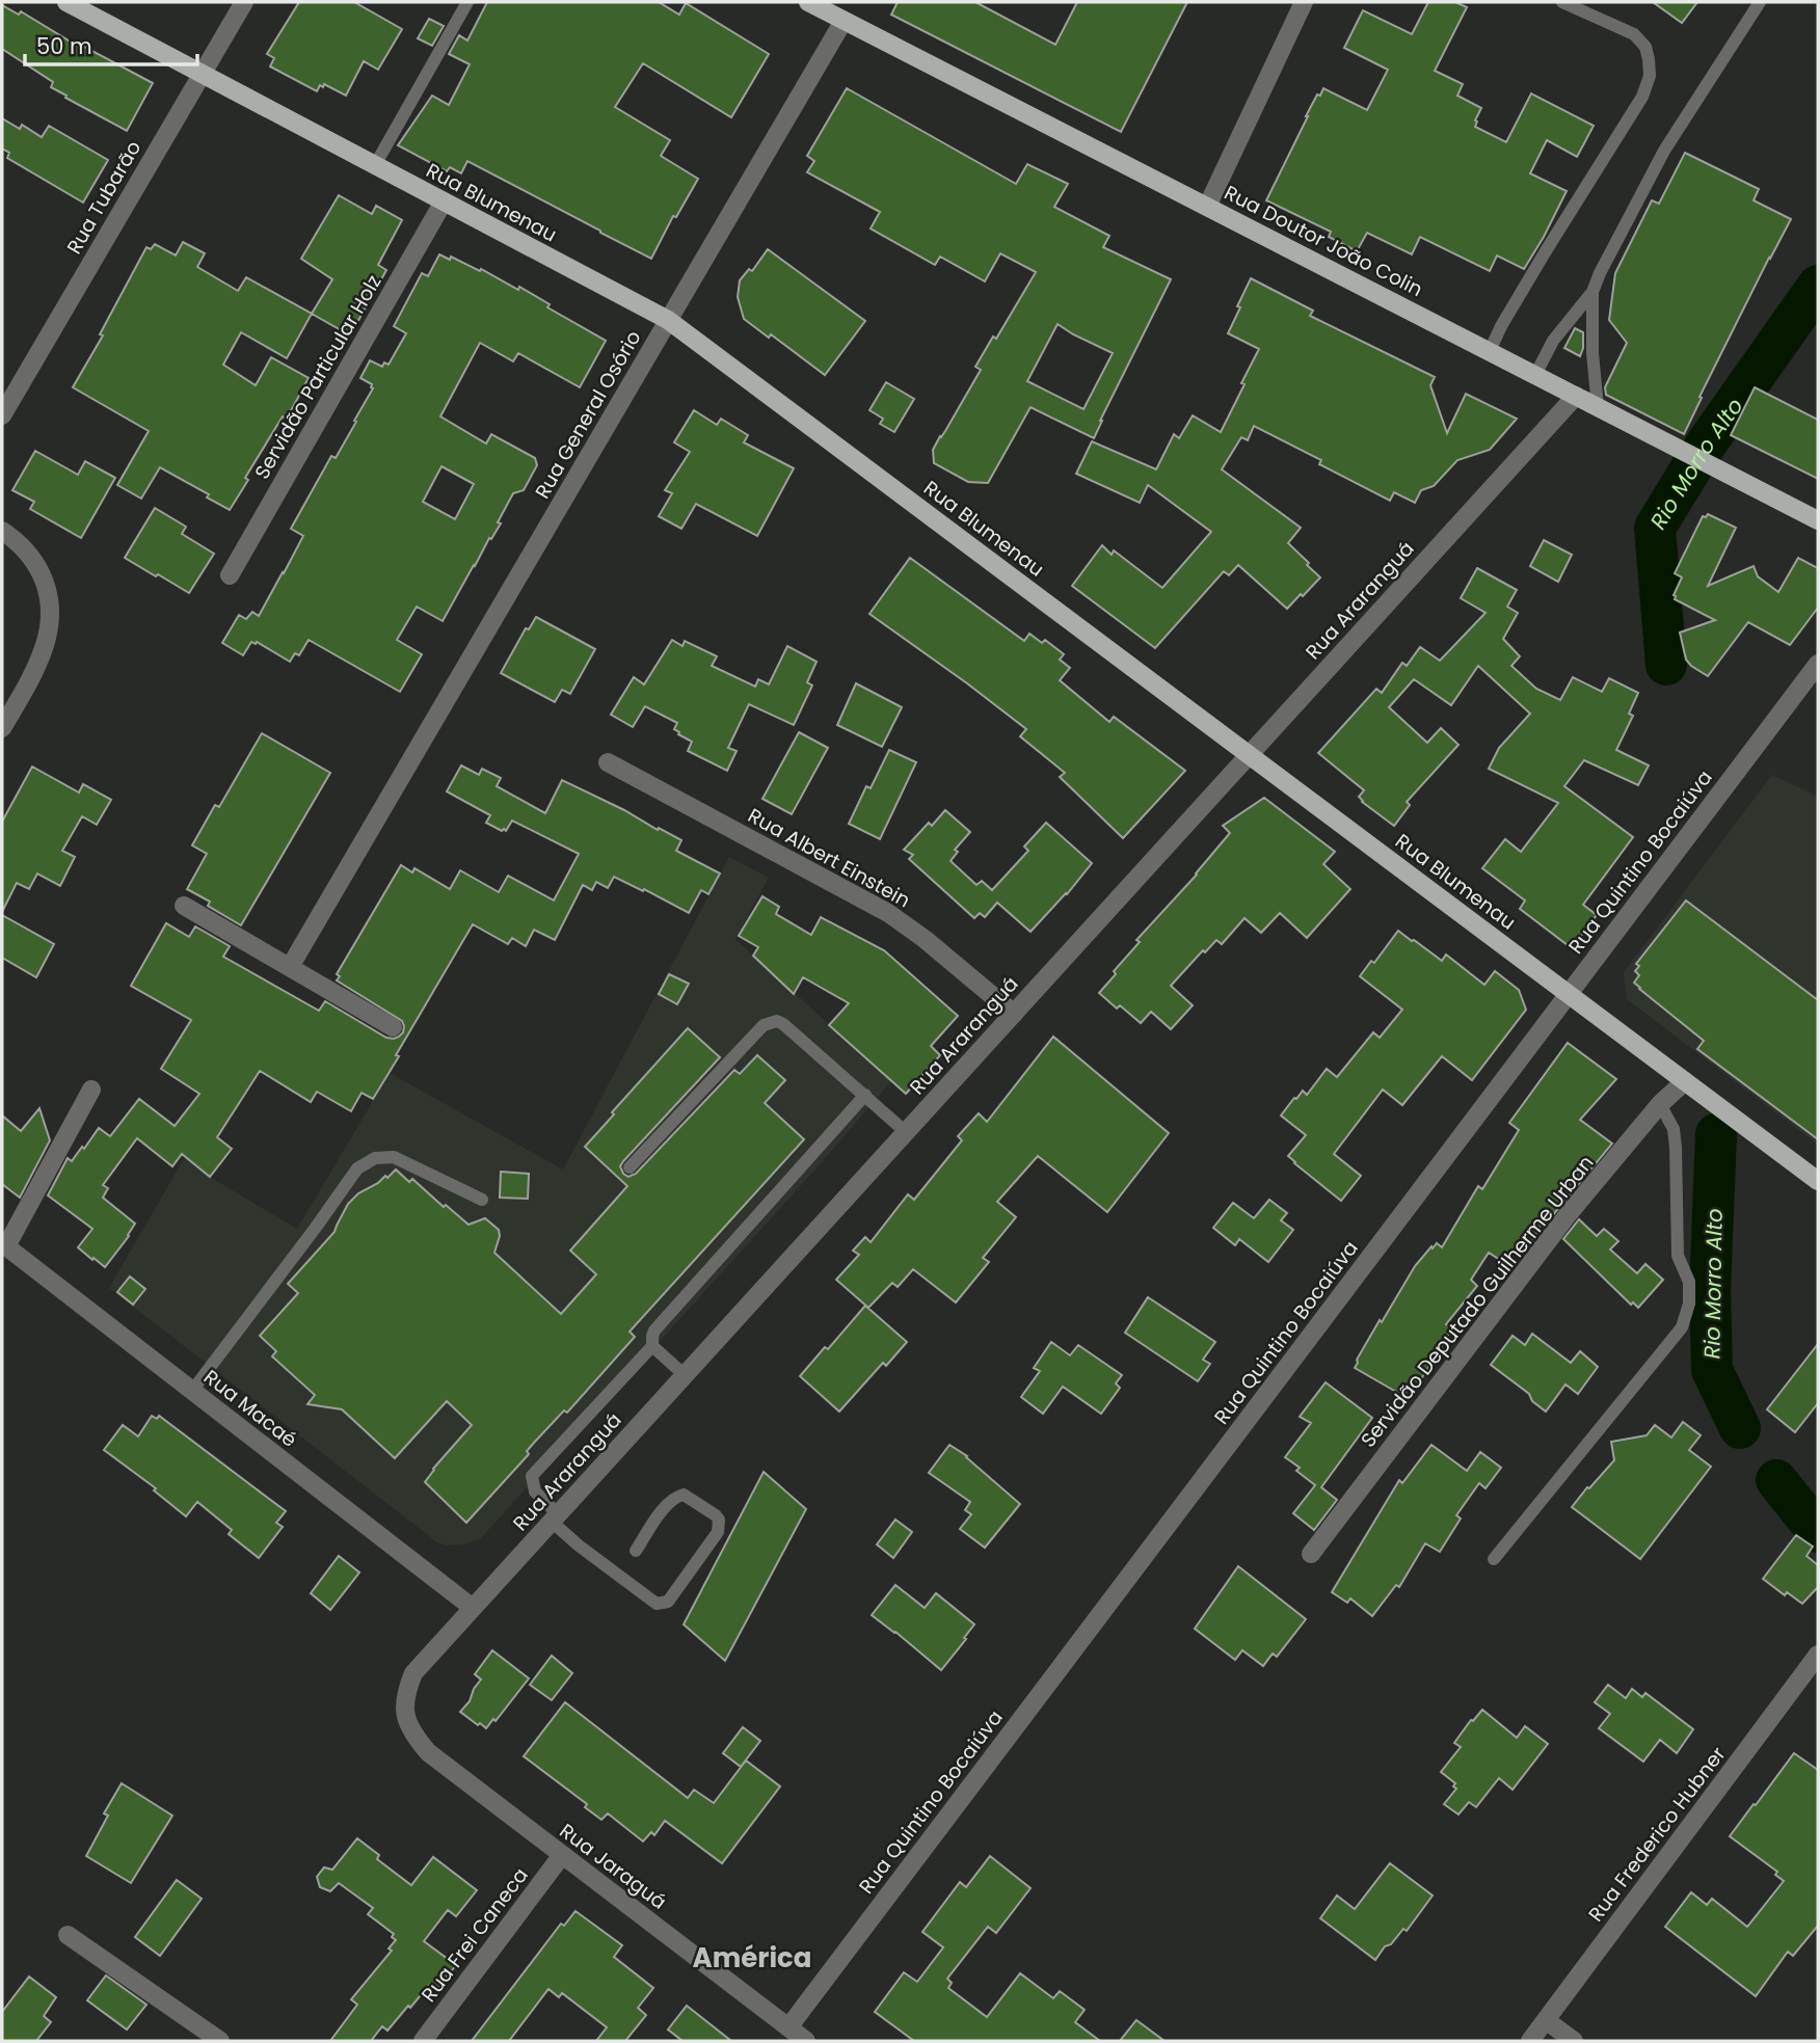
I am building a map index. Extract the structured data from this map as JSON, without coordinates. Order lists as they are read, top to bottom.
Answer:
{
  "streets": {
    "main road": ["Rua Blumenau", "Rua Doutor João Colin"],
    "street": [
      "Rua Tubarão",
      "Servidão Particular Holz",
      "Rua General Osório",
      "Rua Araranguá",
      "Rua Albert Einstein",
      "Rua Quintino Bocaiúva",
      "Servidão Deputado Guilherme Urban",
      "Rua Macaé",
      "Rua Frederico Hubner",
      "Rua Jaraguá",
      "Rua Frei Caneca"
    ]
  },
  "crossings": [
    ["Rua Tubarão", "Rua Blumenau"],
    ["Rua Blumenau", "Servidão Particular Holz"],
    ["Rua Blumenau", "Rua General Osório"],
    ["Rua Blumenau", "Rua Araranguá"],
    ["Rua Blumenau", "Rua Quintino Bocaiúva"],
    ["Rua Blumenau", "Servidão Deputado Guilherme Urban"],
    ["Rua Doutor João Colin", "Rua General Osório"],
    ["Rua Doutor João Colin", "Rua Araranguá"],
    ["Rua Araranguá", "Rua Albert Einstein"],
    ["Rua Araranguá", "Rua Macaé"],
    ["Rua Araranguá", "Rua Jaraguá"],
    ["Rua Quintino Bocaiúva", "Rua Jaraguá"],
    ["Rua Jaraguá", "Rua Frei Caneca"]
  ],
  "districts": ["América"],
  "water": ["Rio Morro Alto"],
  "scale_bar": "50 m"
}
